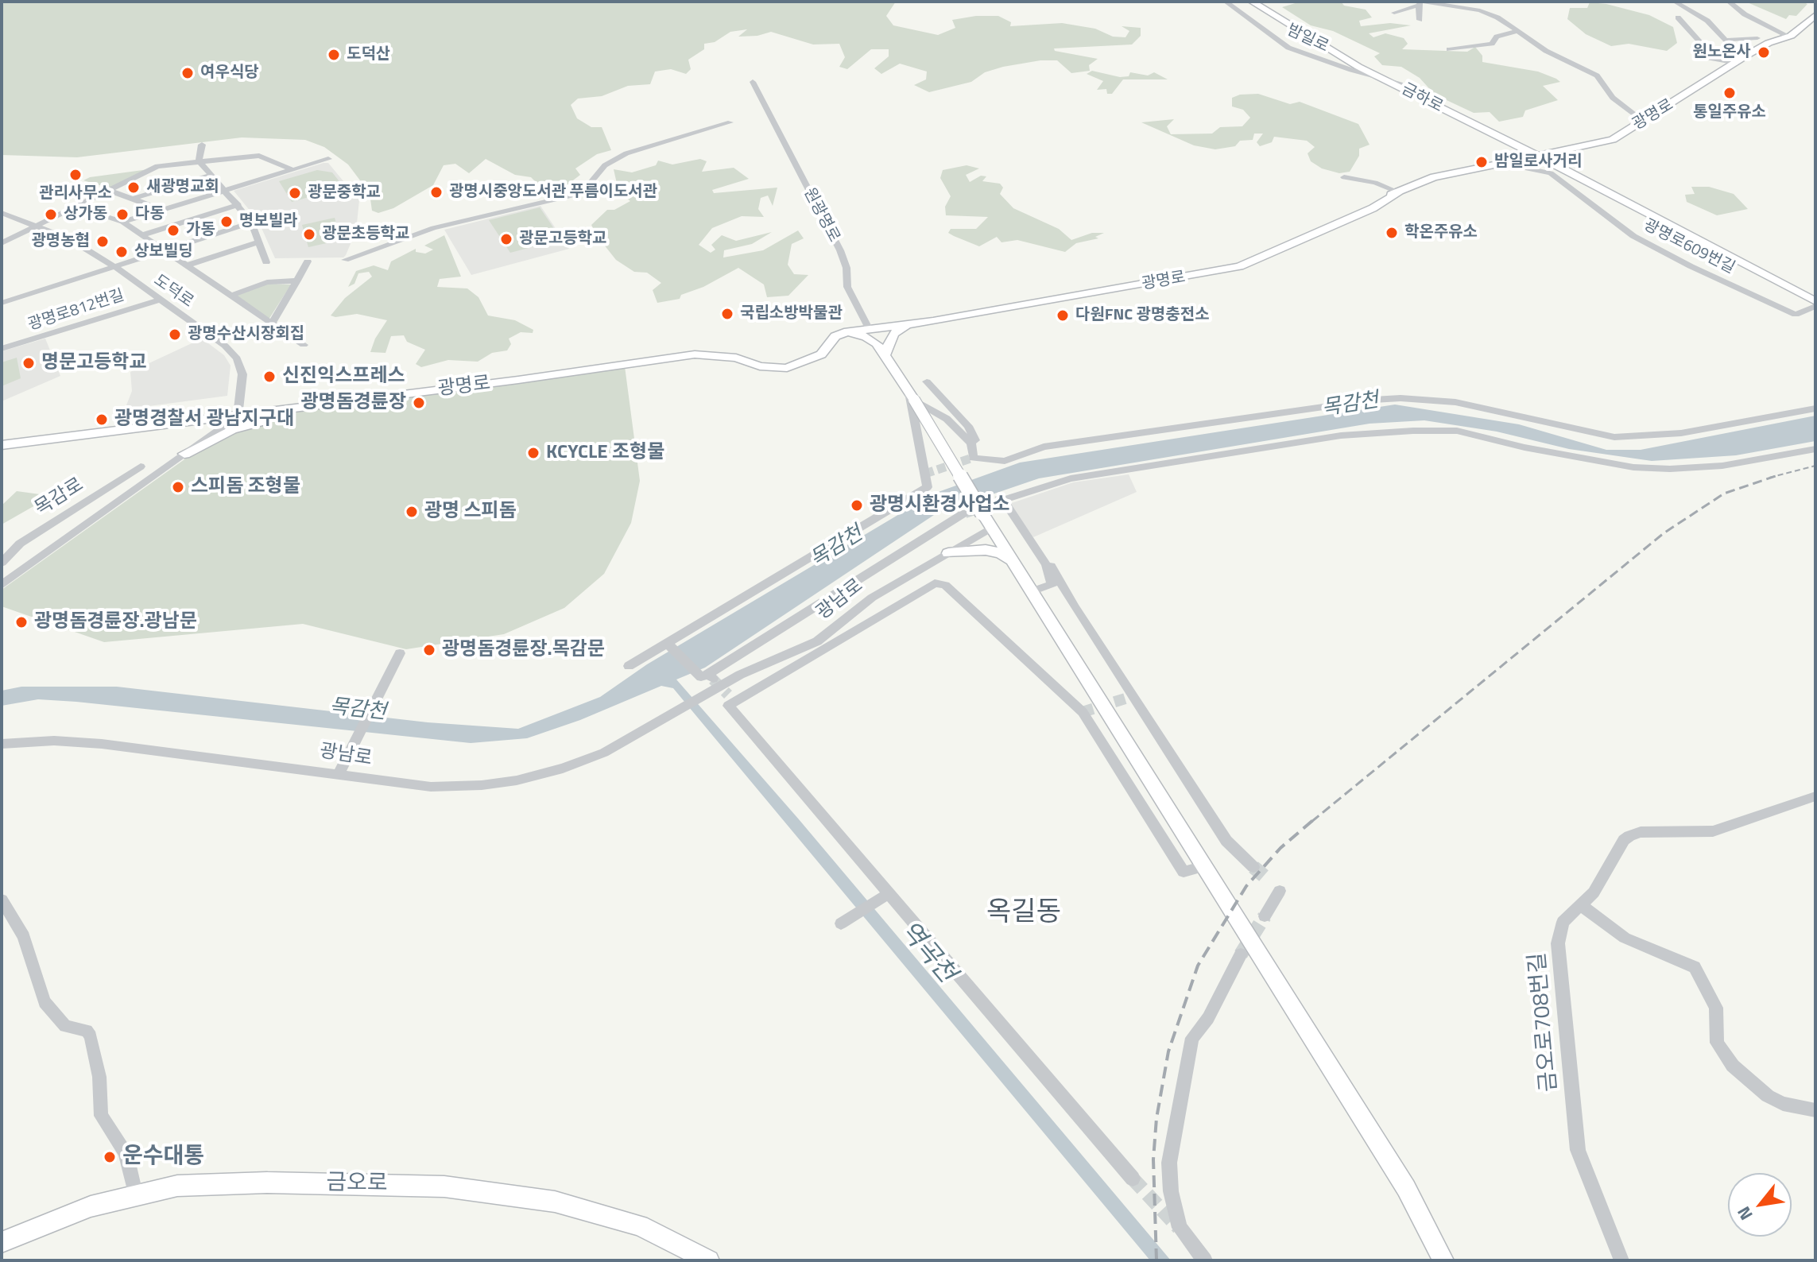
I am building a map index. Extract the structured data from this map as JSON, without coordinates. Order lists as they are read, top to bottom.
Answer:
{
  "streets": {
    "main road": [
      "금하로",
      "광명로",
      "원광명로",
      "금오로"
    ],
    "street": [
      "밤일로",
      "광명로609번길",
      "도덕로",
      "광명로812번길",
      "목감로",
      "광남로",
      "금오로708번길"
    ]
  },
  "crossings": [
    ["밤일로", "금하로"],
    ["금하로", "광명로"],
    ["금하로", "광명로609번길"],
    ["광명로", "원광명로"],
    ["광명로", "도덕로"],
    ["원광명로", "광남로"],
    ["도덕로", "광명로812번길"]
  ],
  "districts": ["옥길동"],
  "water": ["목감천", "역곡천"],
  "places": [
    "원노온사",
    "도덕산",
    "여우식당",
    "통일주유소",
    "밤일로사거리",
    "관리사무소",
    "새광명교회",
    "광명시중앙도서관 푸름이도서관",
    "광문중학교",
    "상가동",
    "다동",
    "명보빌라",
    "가동",
    "학온주유소",
    "광문초등학교",
    "광문고등학교",
    "광명농협",
    "상보빌딩",
    "국립소방박물관",
    "다원FNC 광명충전소",
    "광명수산시장회집",
    "명문고등학교",
    "신진익스프레스",
    "광명돔경륜장",
    "광명경찰서 광남지구대",
    "KCYCLE 조형물",
    "스피돔 조형물",
    "광명시환경사업소",
    "광명 스피돔",
    "광명돔경륜장.광남문",
    "광명돔경륜장.목감문",
    "운수대통"
  ],
  "north": "bottom left"
}
